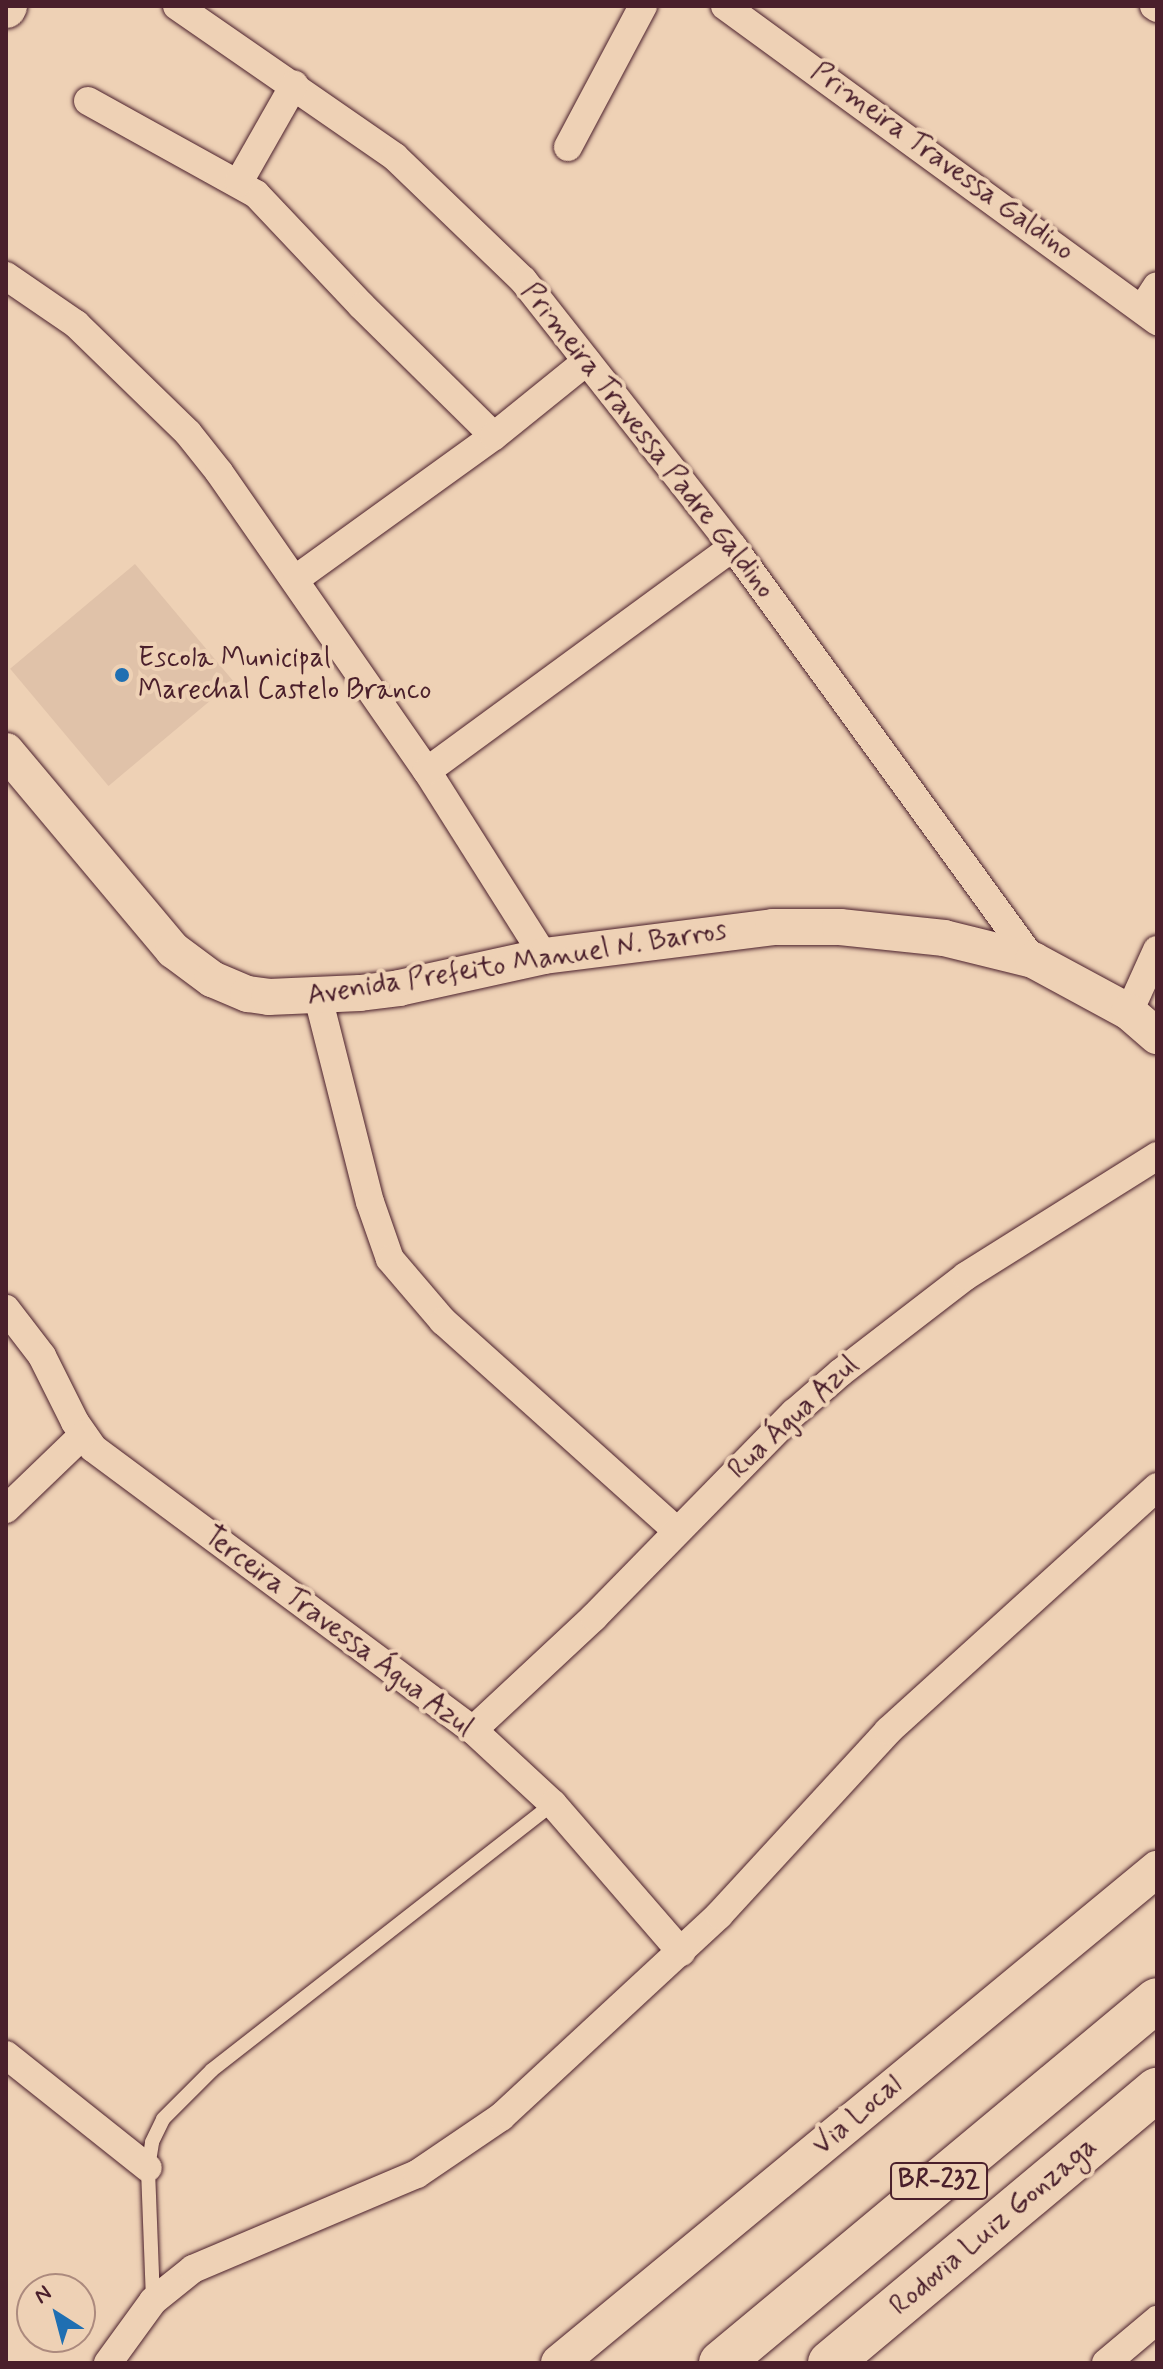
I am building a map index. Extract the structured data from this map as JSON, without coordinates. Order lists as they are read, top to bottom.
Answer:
{
  "streets": {
    "highway": ["BR-232", "Rodovia Luiz Gonzaga"],
    "street": [
      "Primeira Travessa Galdino",
      "Primeira Travessa Padre Galdino",
      "Avenida Prefeito Manuel N. Barros",
      "Rua Água Azul",
      "Terceira Travessa Água Azul",
      "Via Local"
    ]
  },
  "crossings": [
    ["Primeira Travessa Padre Galdino", "Avenida Prefeito Manuel N. Barros"],
    ["Rua Água Azul", "Terceira Travessa Água Azul"]
  ],
  "places": ["Escola Municipal Marechal Castelo Branco"],
  "north": "top left"
}
